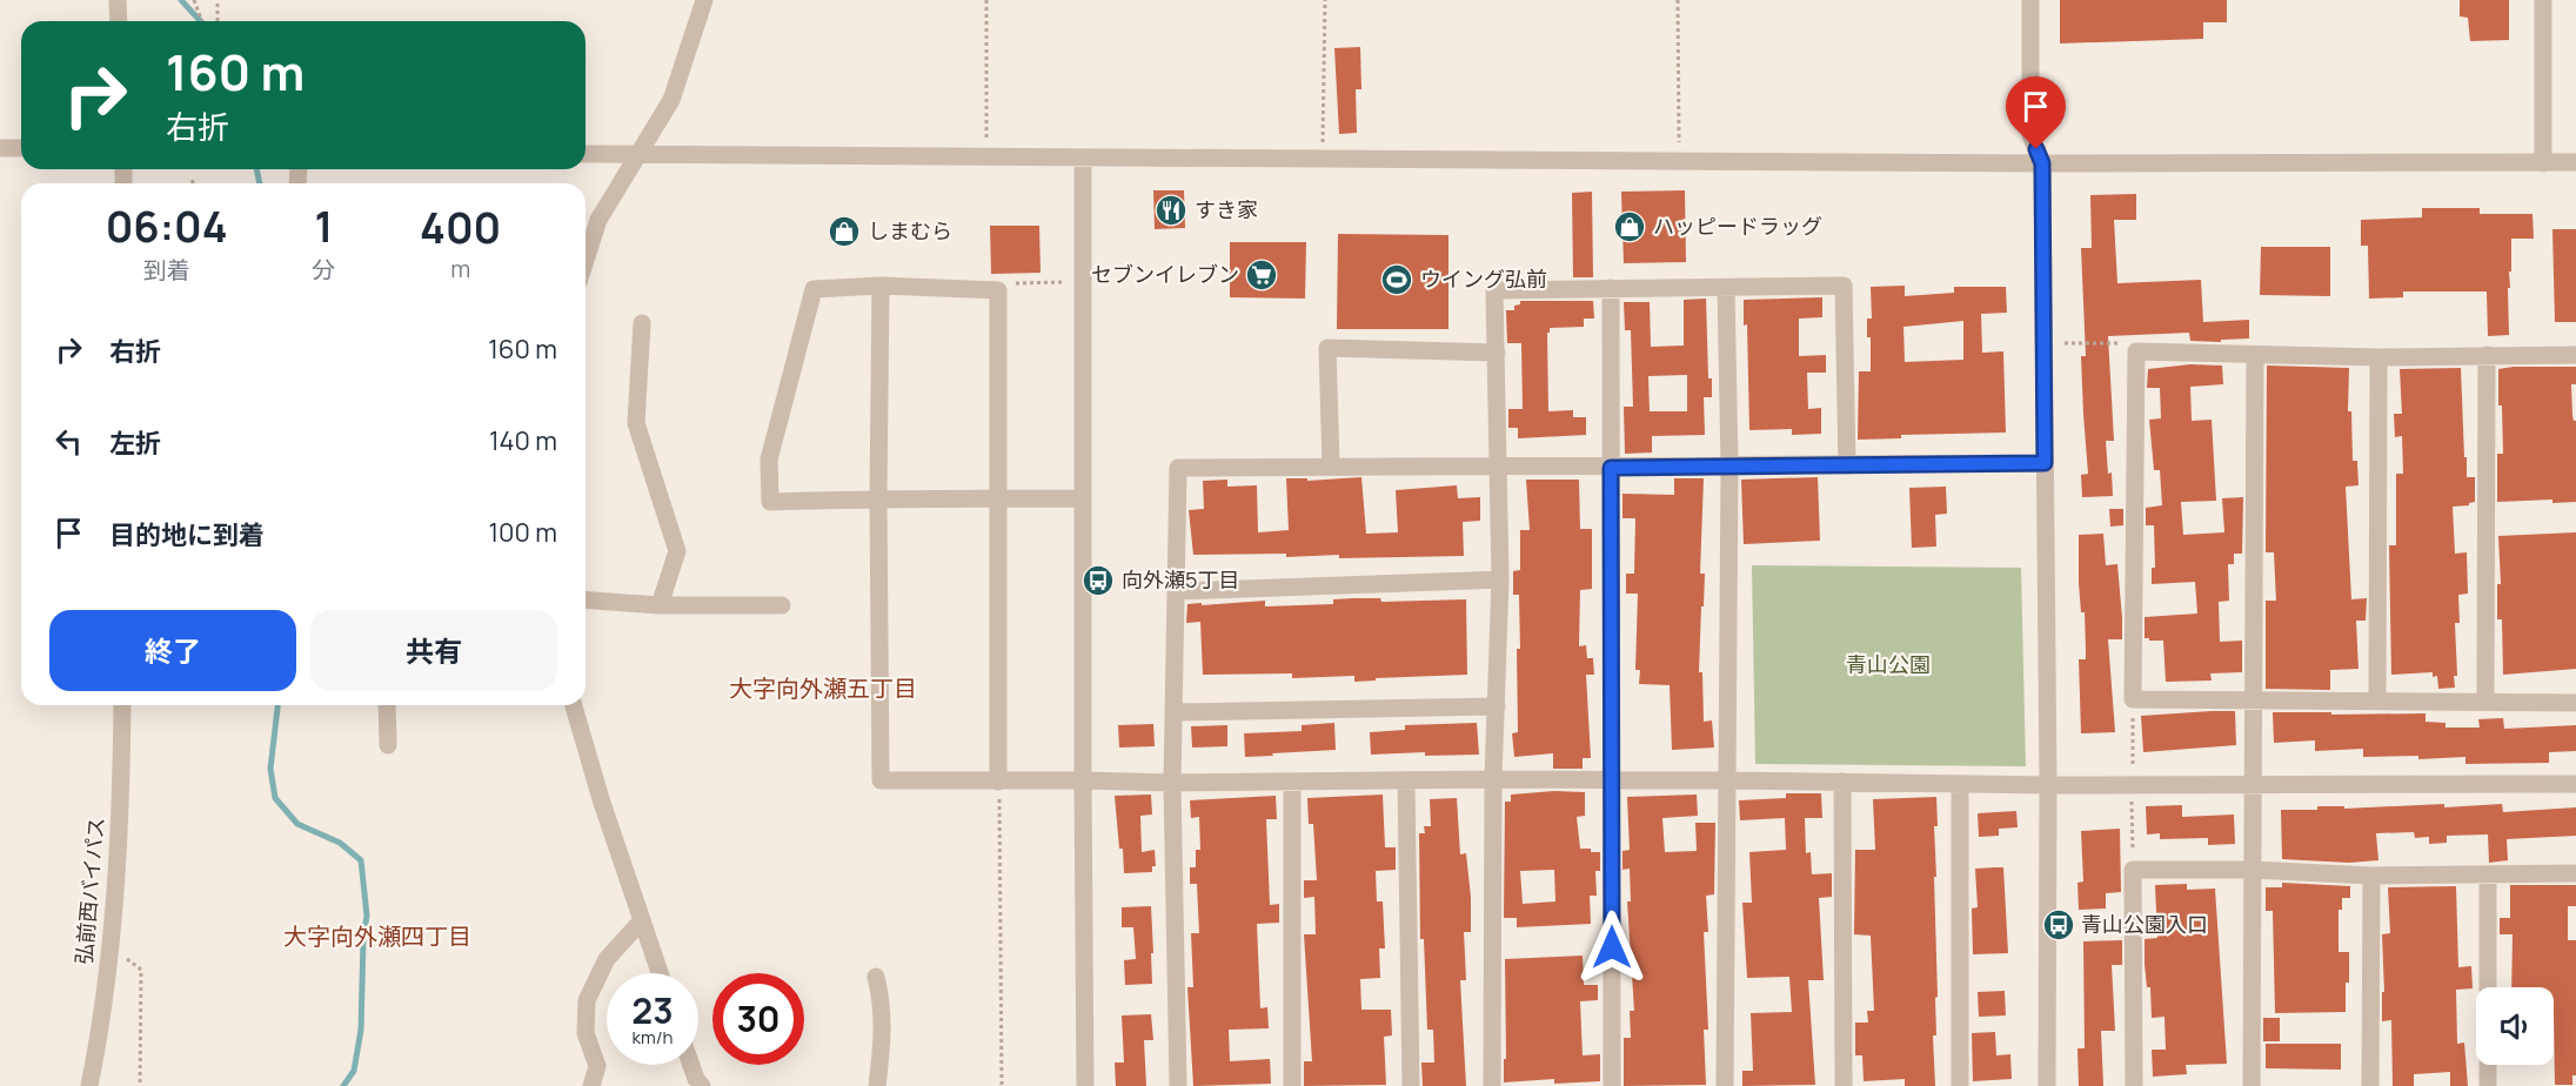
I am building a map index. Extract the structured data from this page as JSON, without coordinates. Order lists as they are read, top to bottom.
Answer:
{
  "streets": {
    "street": ["弘前西バイパス"]
  },
  "districts": ["大字向外瀬五丁目", "大字向外瀬四丁目"],
  "parks": ["青山公園"],
  "places": {
    "restaurant": ["すき家"],
    "shop": ["ハッピードラッグ", "しまむら"],
    "supermarket": ["セブンイレブン"],
    "sports": ["ウイング弘前"],
    "bus stop": ["向外瀬5丁目", "青山公園入口"]
  },
  "page": {
    "turn": ["160 m", "右折"],
    "eta": [
      "06:04",
      "到着",
      "1",
      "分",
      "400",
      "m"
    ],
    "list": [
      {
        "name": "右折",
        "value": "160 m"
      },
      {
        "name": "左折",
        "value": "140 m"
      },
      {
        "name": "目的地に到着",
        "value": "100 m"
      }
    ],
    "buttons": ["終了", "共有"],
    "speed": "23 km/h",
    "limit": "30"
  }
}
